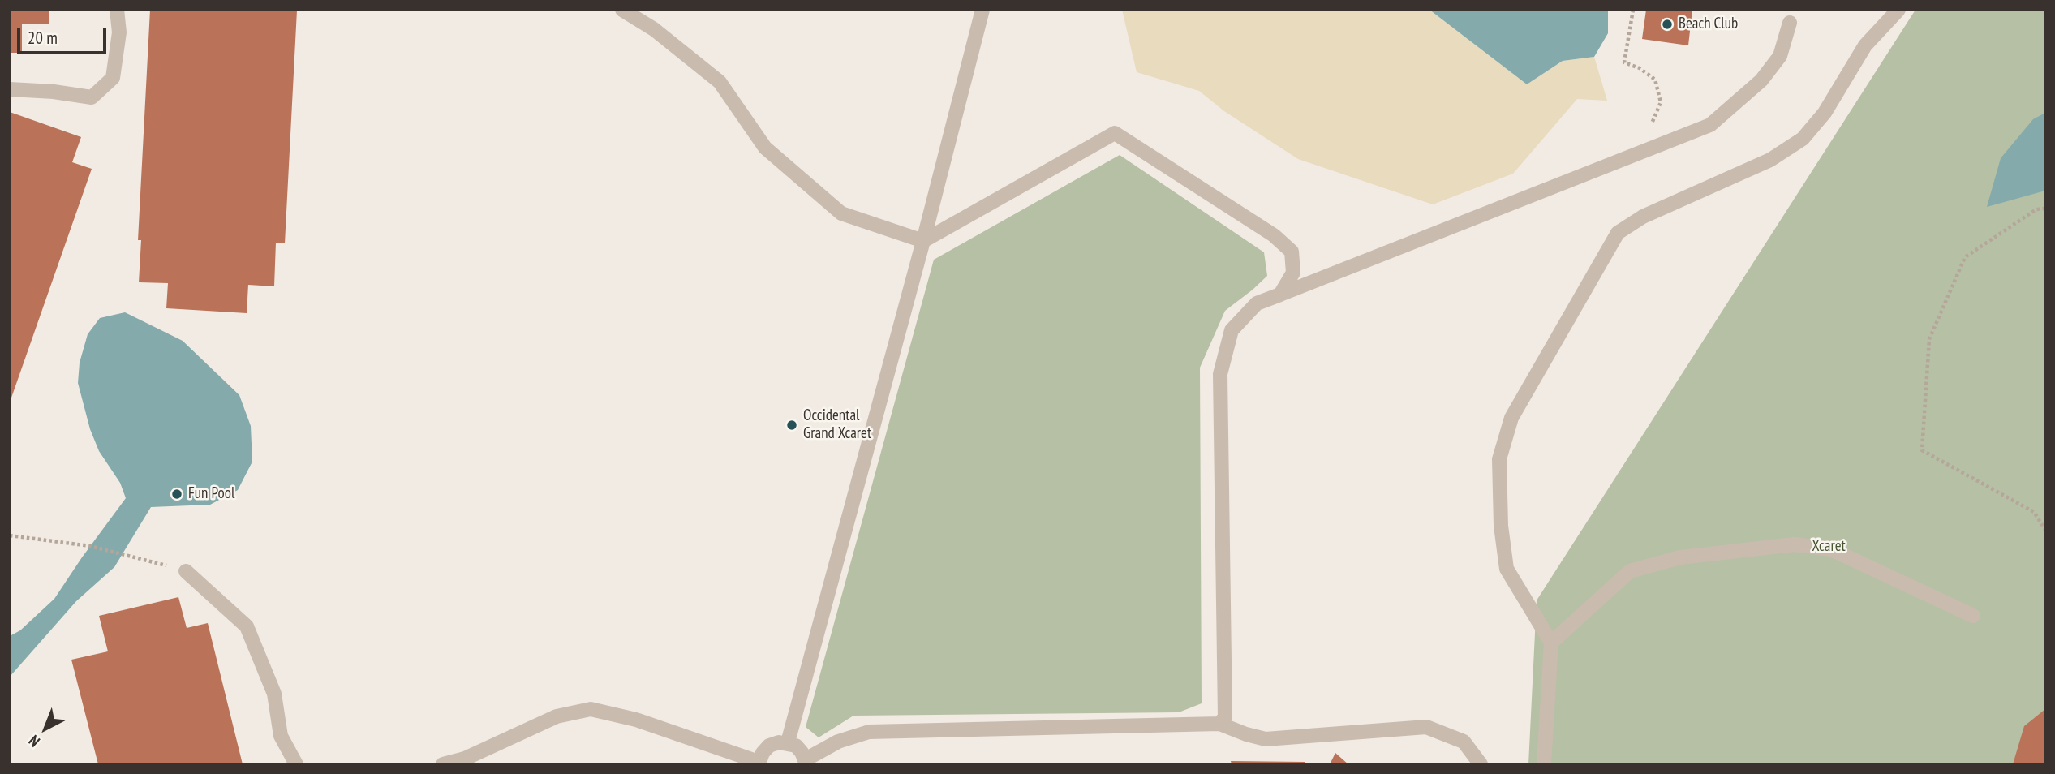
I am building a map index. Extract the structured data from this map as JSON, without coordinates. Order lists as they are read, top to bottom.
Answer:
{
  "parks": ["Xcaret"],
  "places": ["Beach Club", "Occidental Grand Xcaret", "Fun Pool"],
  "scale_bar": "20 m",
  "north": "bottom left"
}
